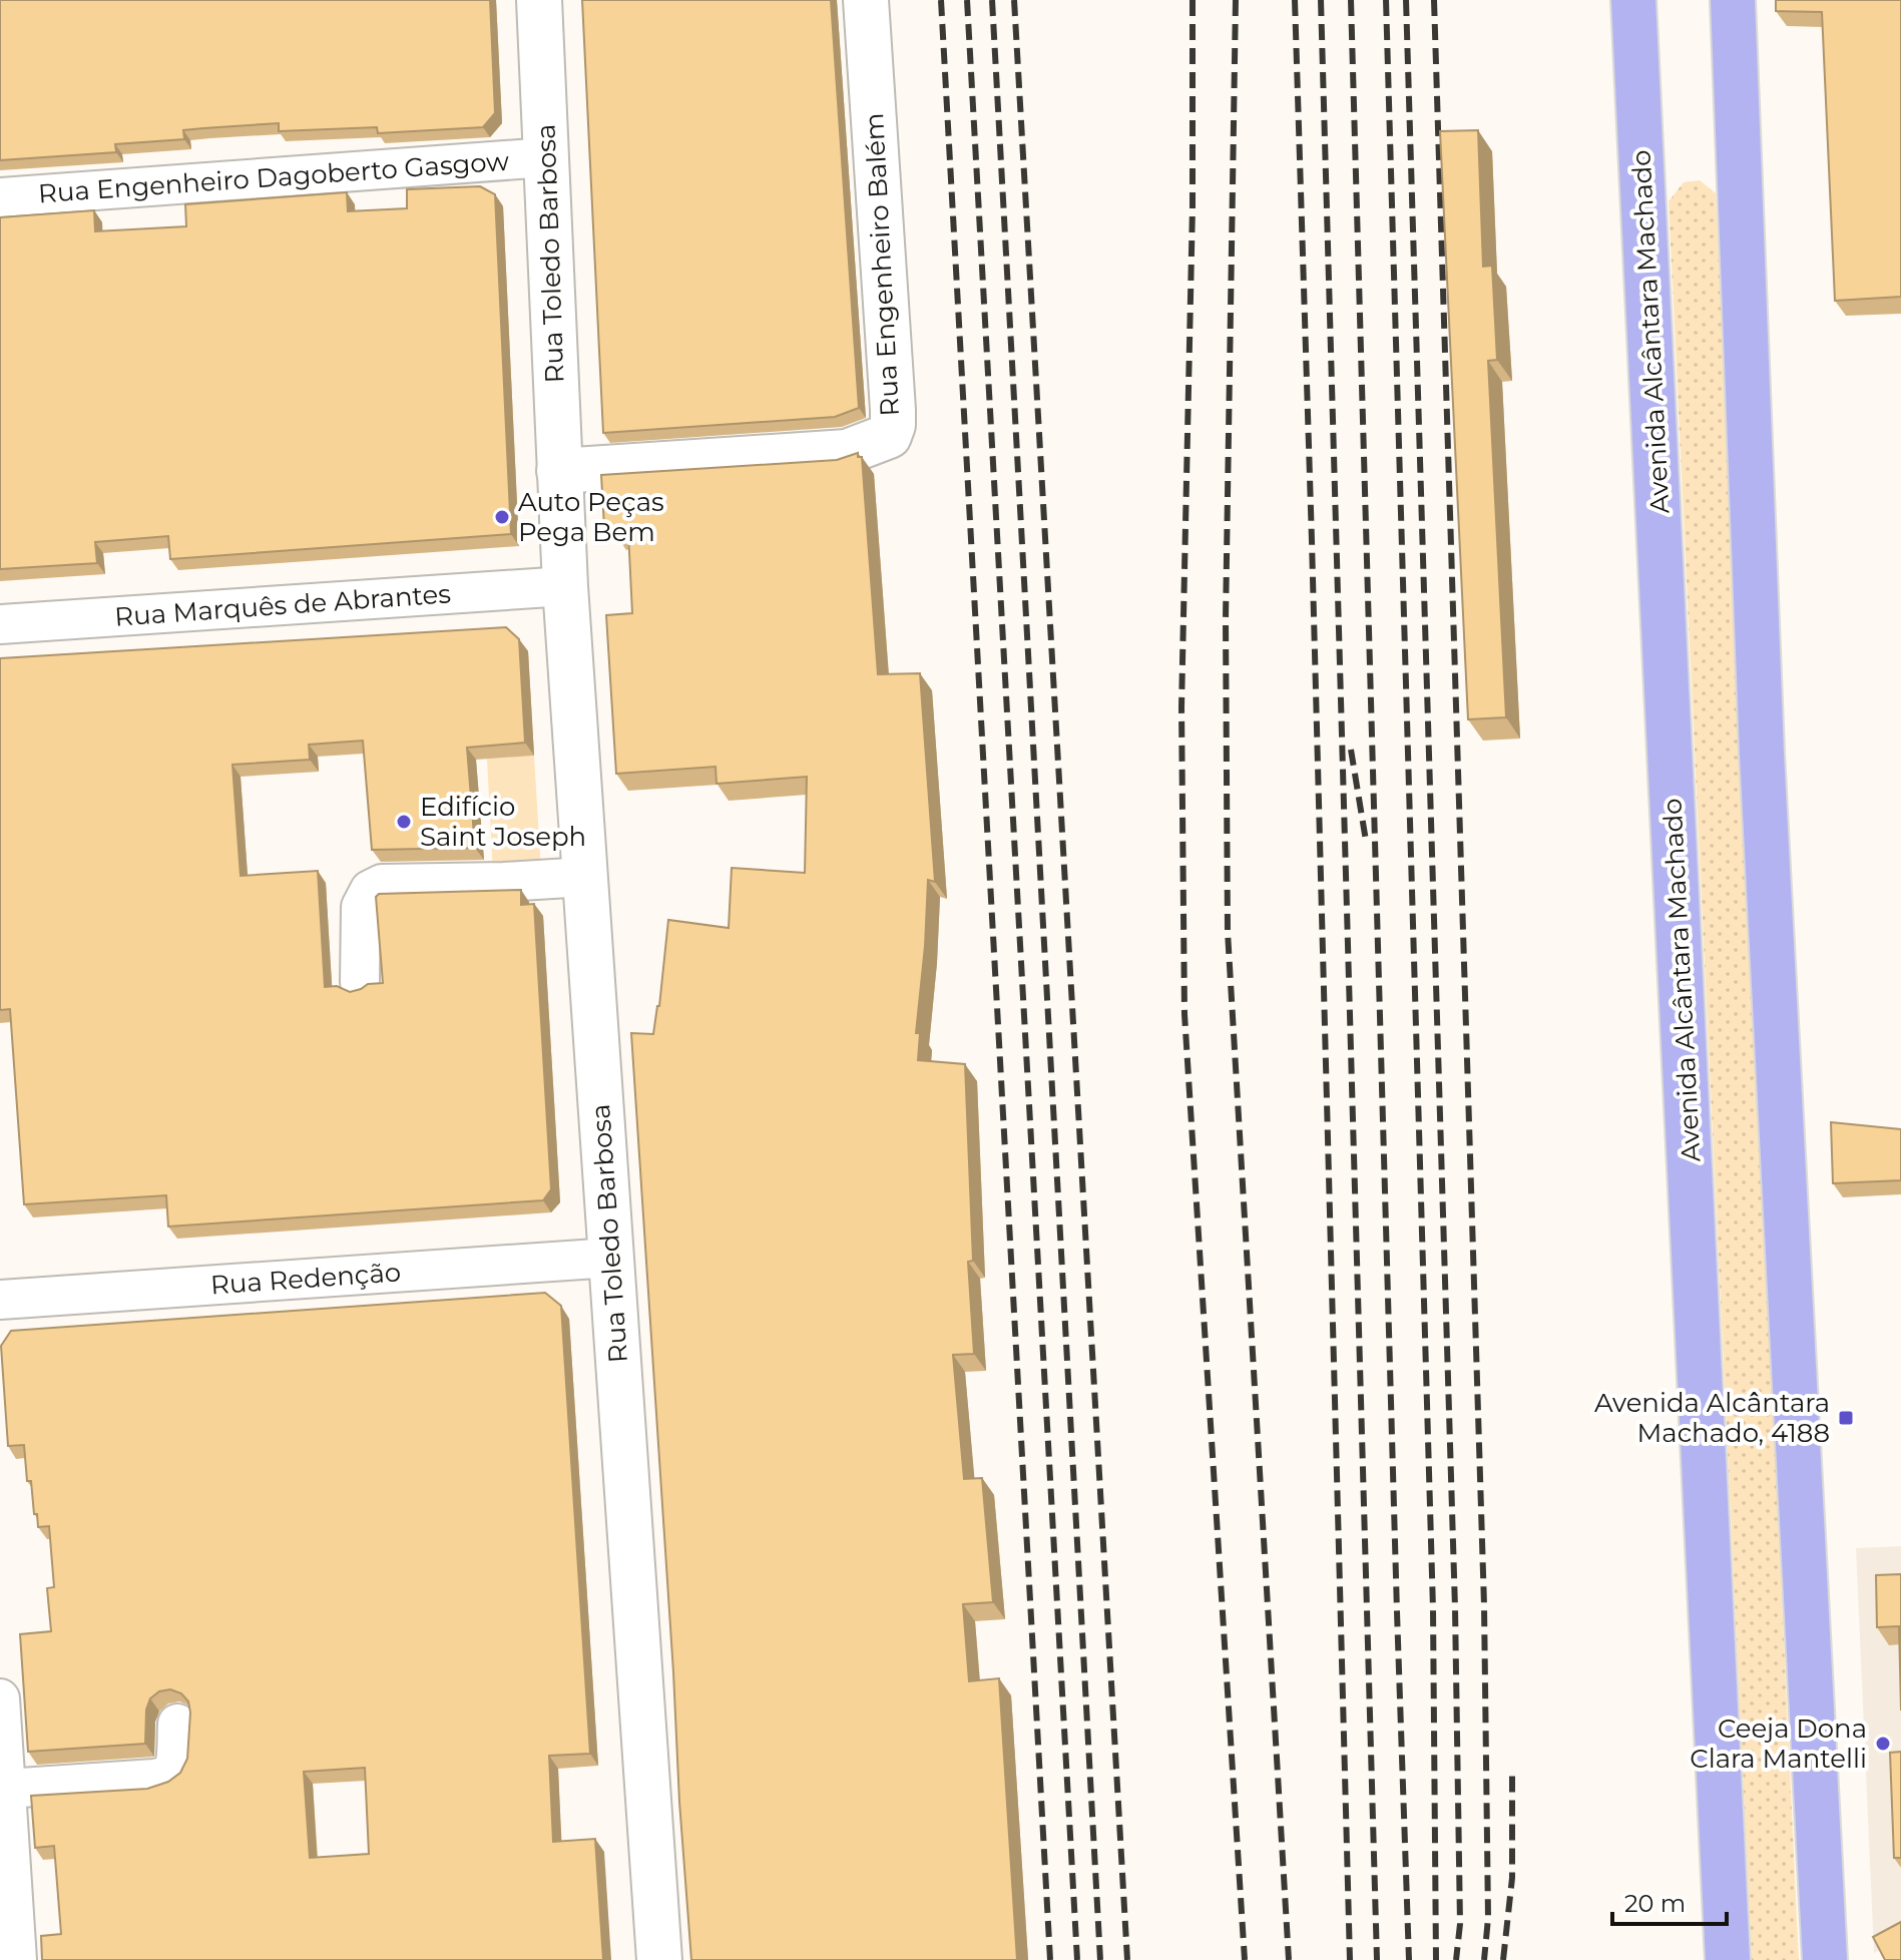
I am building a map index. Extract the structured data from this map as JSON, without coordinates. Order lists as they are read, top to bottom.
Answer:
{
  "streets": {
    "highway": ["Avenida Alcântara Machado"],
    "street": [
      "Rua Engenheiro Dagoberto Gasgow",
      "Rua Toledo Barbosa",
      "Rua Engenheiro Balém",
      "Rua Marquês de Abrantes",
      "Rua Redenção"
    ]
  },
  "crossings": [
    ["Rua Engenheiro Dagoberto Gasgow", "Rua Toledo Barbosa"],
    ["Rua Toledo Barbosa", "Rua Engenheiro Balém"],
    ["Rua Toledo Barbosa", "Rua Marquês de Abrantes"],
    ["Rua Toledo Barbosa", "Rua Redenção"]
  ],
  "places": {
    "other": ["Auto Peças Pega Bem", "Edifício Saint Joseph", "Ceeja Dona Clara Mantelli"],
    "transit": ["Avenida Alcântara Machado, 4188"]
  },
  "scale_bar": "20 m"
}
